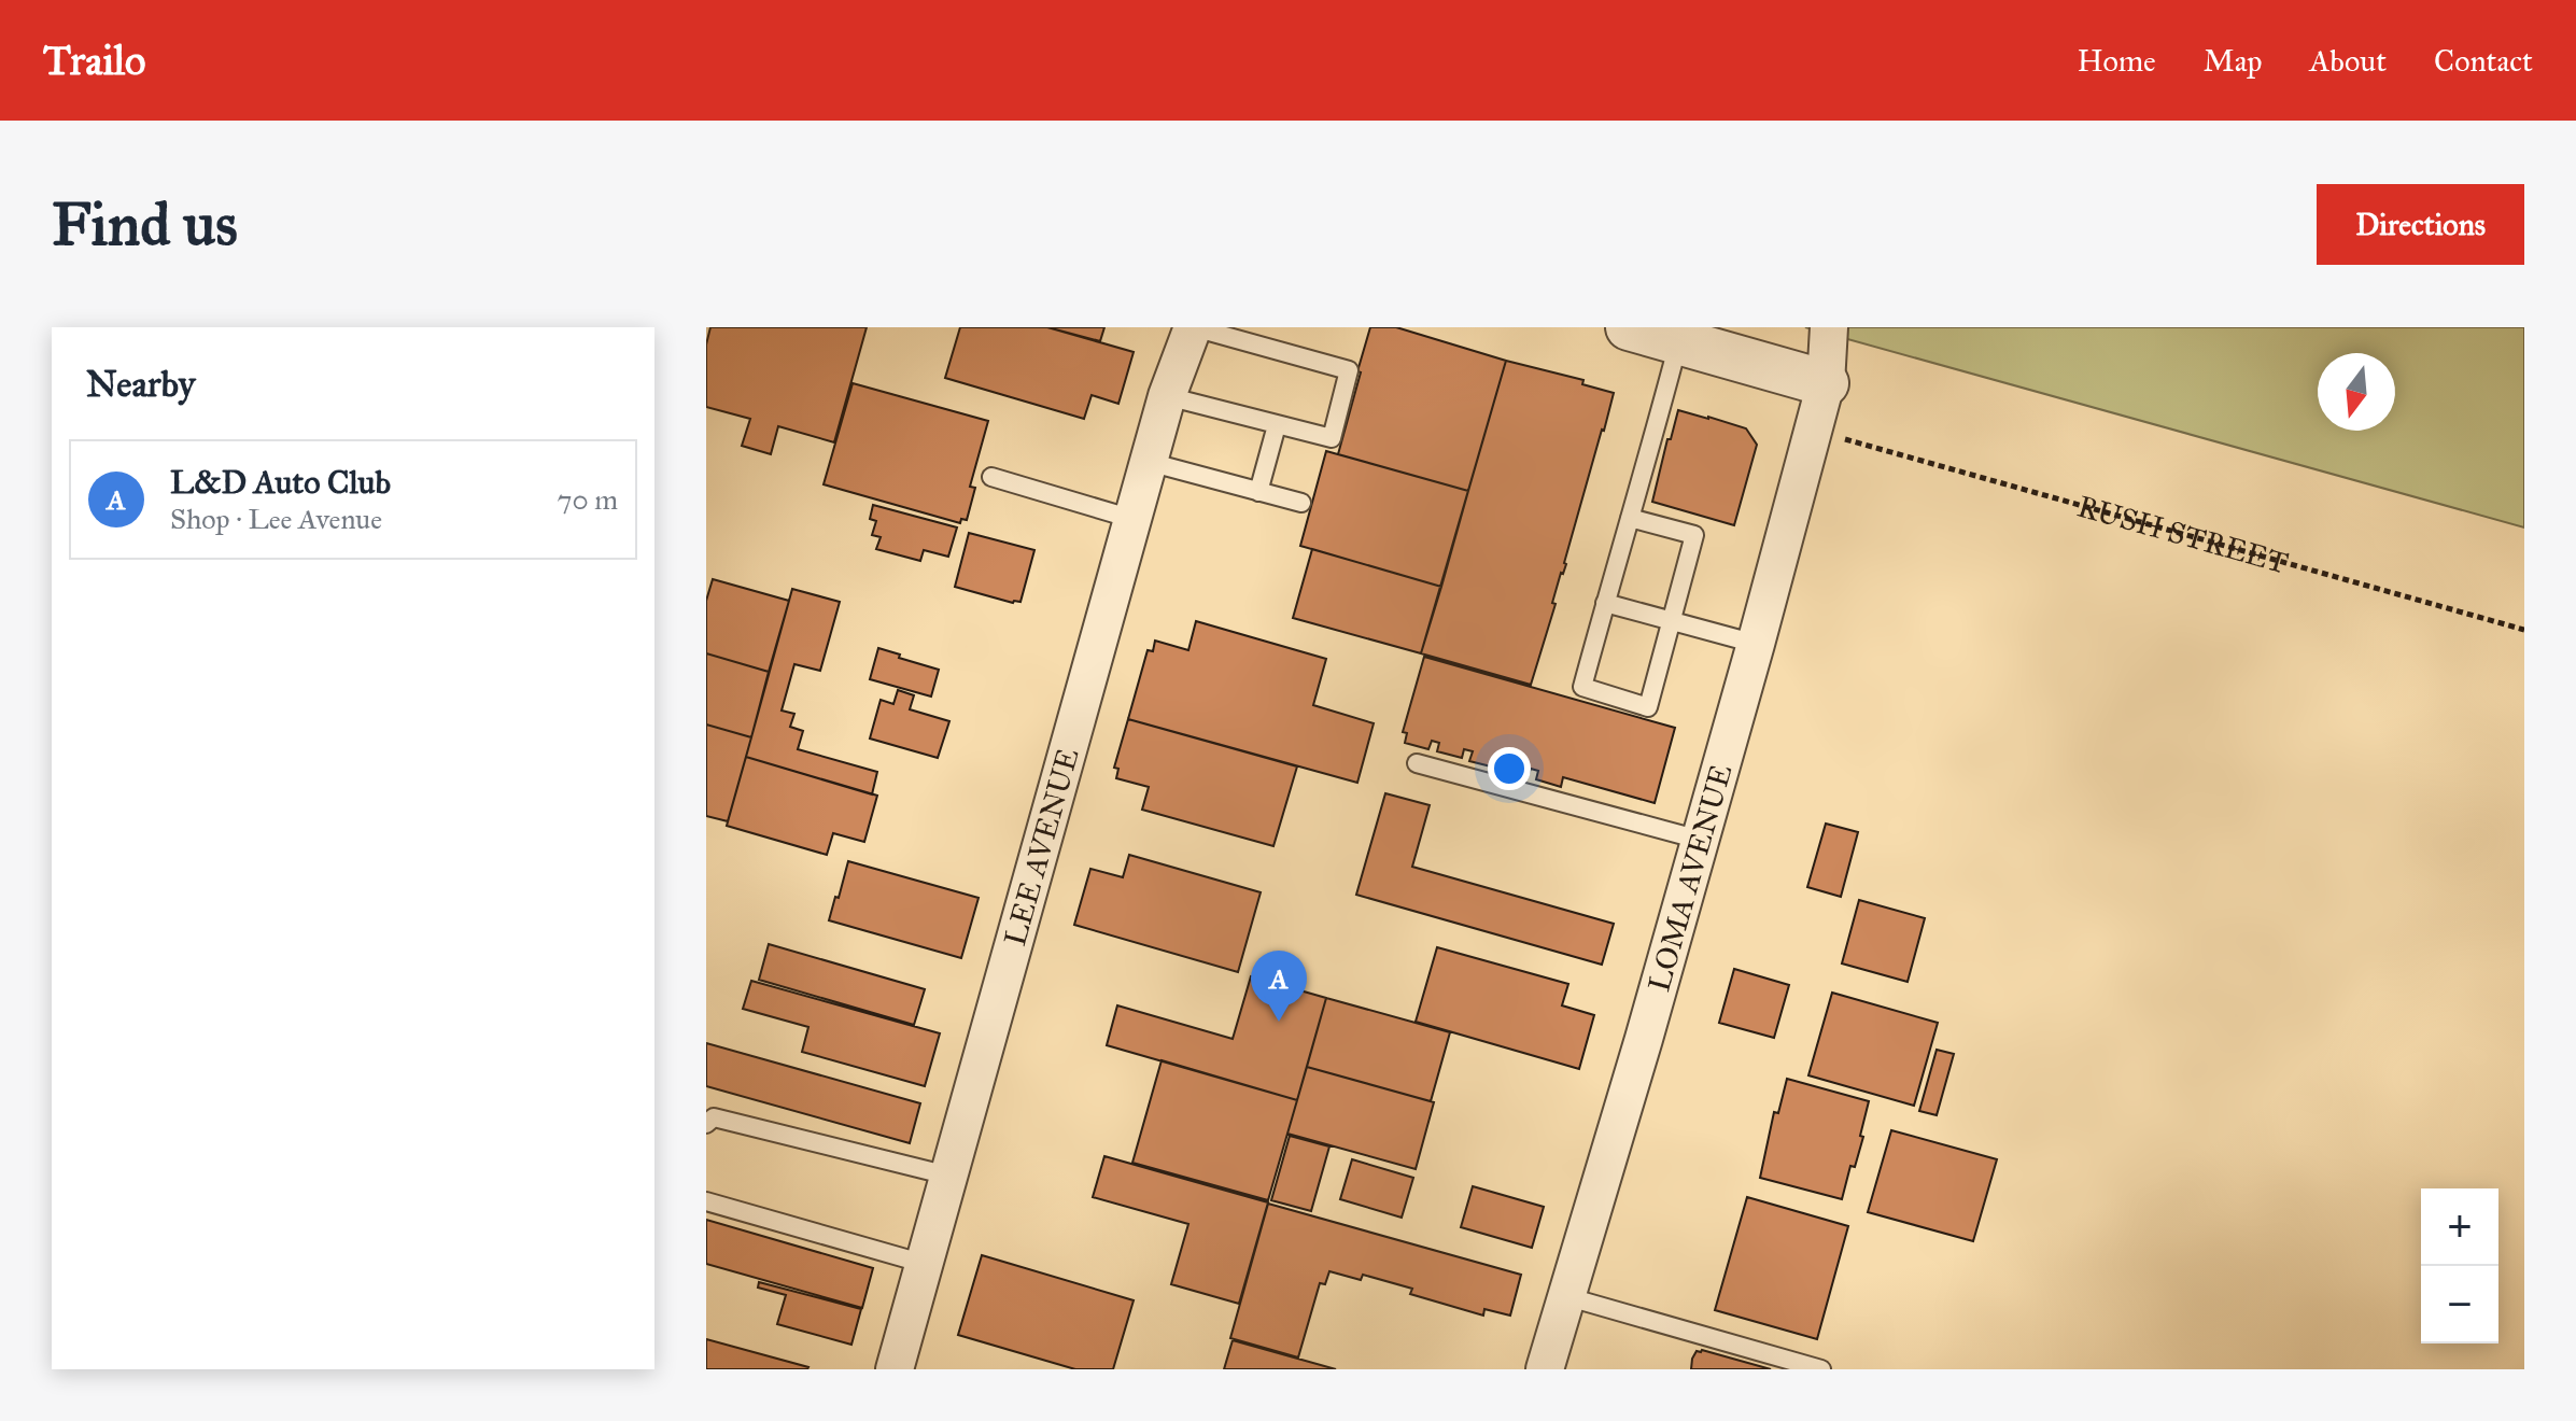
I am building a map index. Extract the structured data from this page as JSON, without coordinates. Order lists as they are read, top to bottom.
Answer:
{
  "streets": {
    "street": ["LEE AVENUE", "LOMA AVENUE"],
    "path": ["RUSH STREET"]
  },
  "north": "bottom",
  "page": {
    "header": "Trailo",
    "nav": [
      "Home",
      "Map",
      "About",
      "Contact"
    ],
    "buttons": "Directions",
    "title": "Find us",
    "heading": "Nearby",
    "list": [
      {
        "mark": "A",
        "name": "L&D Auto Club",
        "note": "Shop · Lee Avenue",
        "value": "70 m"
      }
    ],
    "pins": "A",
    "map_buttons": ["+", "−"]
  }
}
